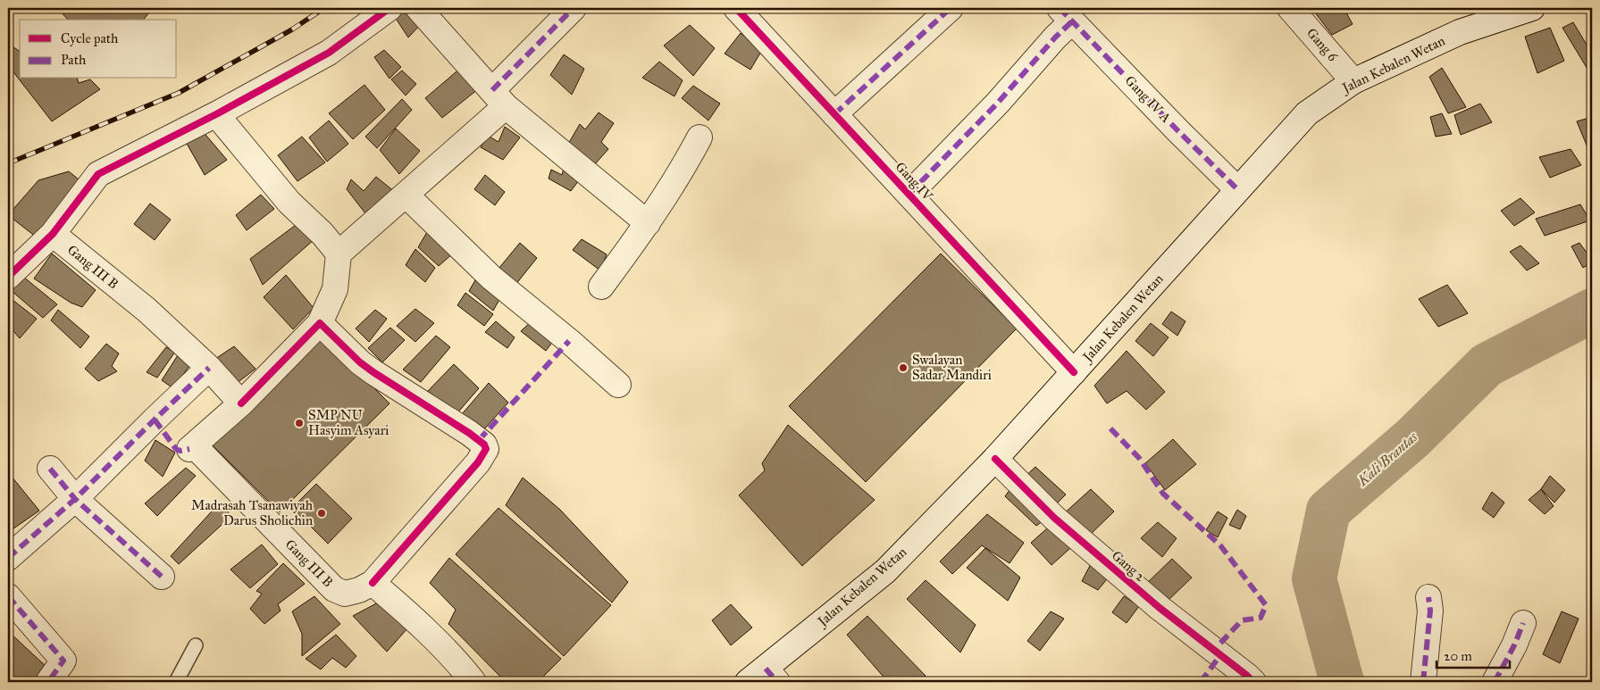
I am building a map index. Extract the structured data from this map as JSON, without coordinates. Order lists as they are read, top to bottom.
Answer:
{
  "streets": {
    "street": [
      "Gang 6",
      "Jalan Kebalen Wetan",
      "Gang IV A",
      "Gang IV",
      "Gang III B",
      "Gang 2"
    ]
  },
  "crossings": [
    ["Gang 6", "Jalan Kebalen Wetan"],
    ["Jalan Kebalen Wetan", "Gang IV A"],
    ["Jalan Kebalen Wetan", "Gang IV"],
    ["Jalan Kebalen Wetan", "Gang 2"]
  ],
  "water": ["Kali Brantas"],
  "places": ["Swalayan Sadar Mandiri", "SMP NU Hasyim Asyari", "Madrasah Tsanawiyah Darus Sholichin"],
  "legend": ["Cycle path", "Path"],
  "scale_bar": "20 m"
}
